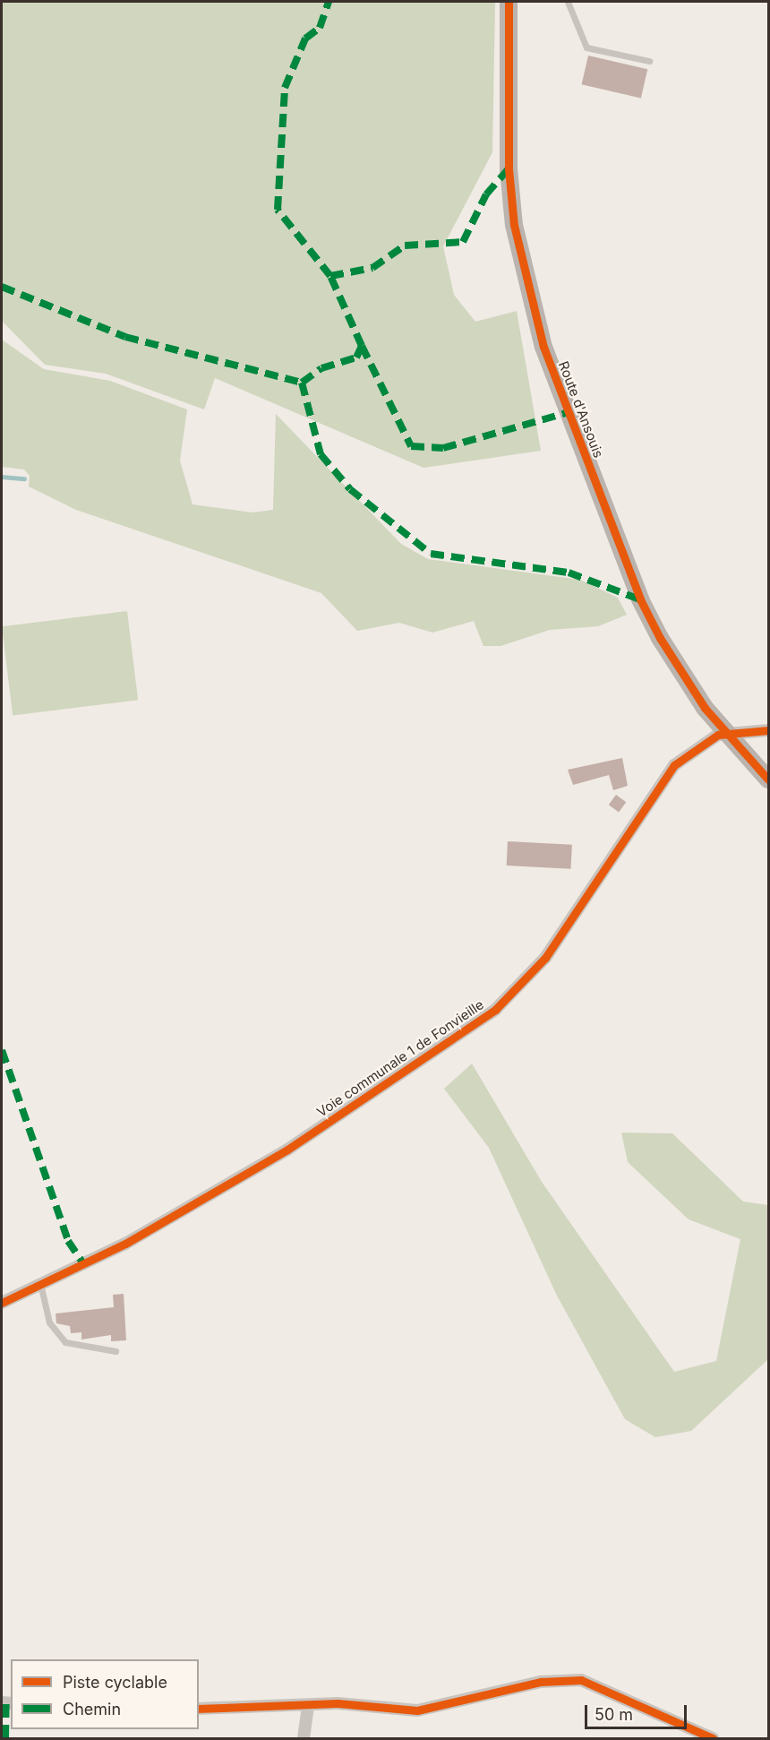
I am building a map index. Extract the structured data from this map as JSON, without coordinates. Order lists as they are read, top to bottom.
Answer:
{
  "streets": {
    "street": ["Route d'Ansouis", "Voie communale 1 de Fonvieille"]
  },
  "crossings": [
    ["Route d'Ansouis", "Voie communale 1 de Fonvieille"]
  ],
  "legend": ["Piste cyclable", "Chemin"],
  "scale_bar": "50 m"
}
